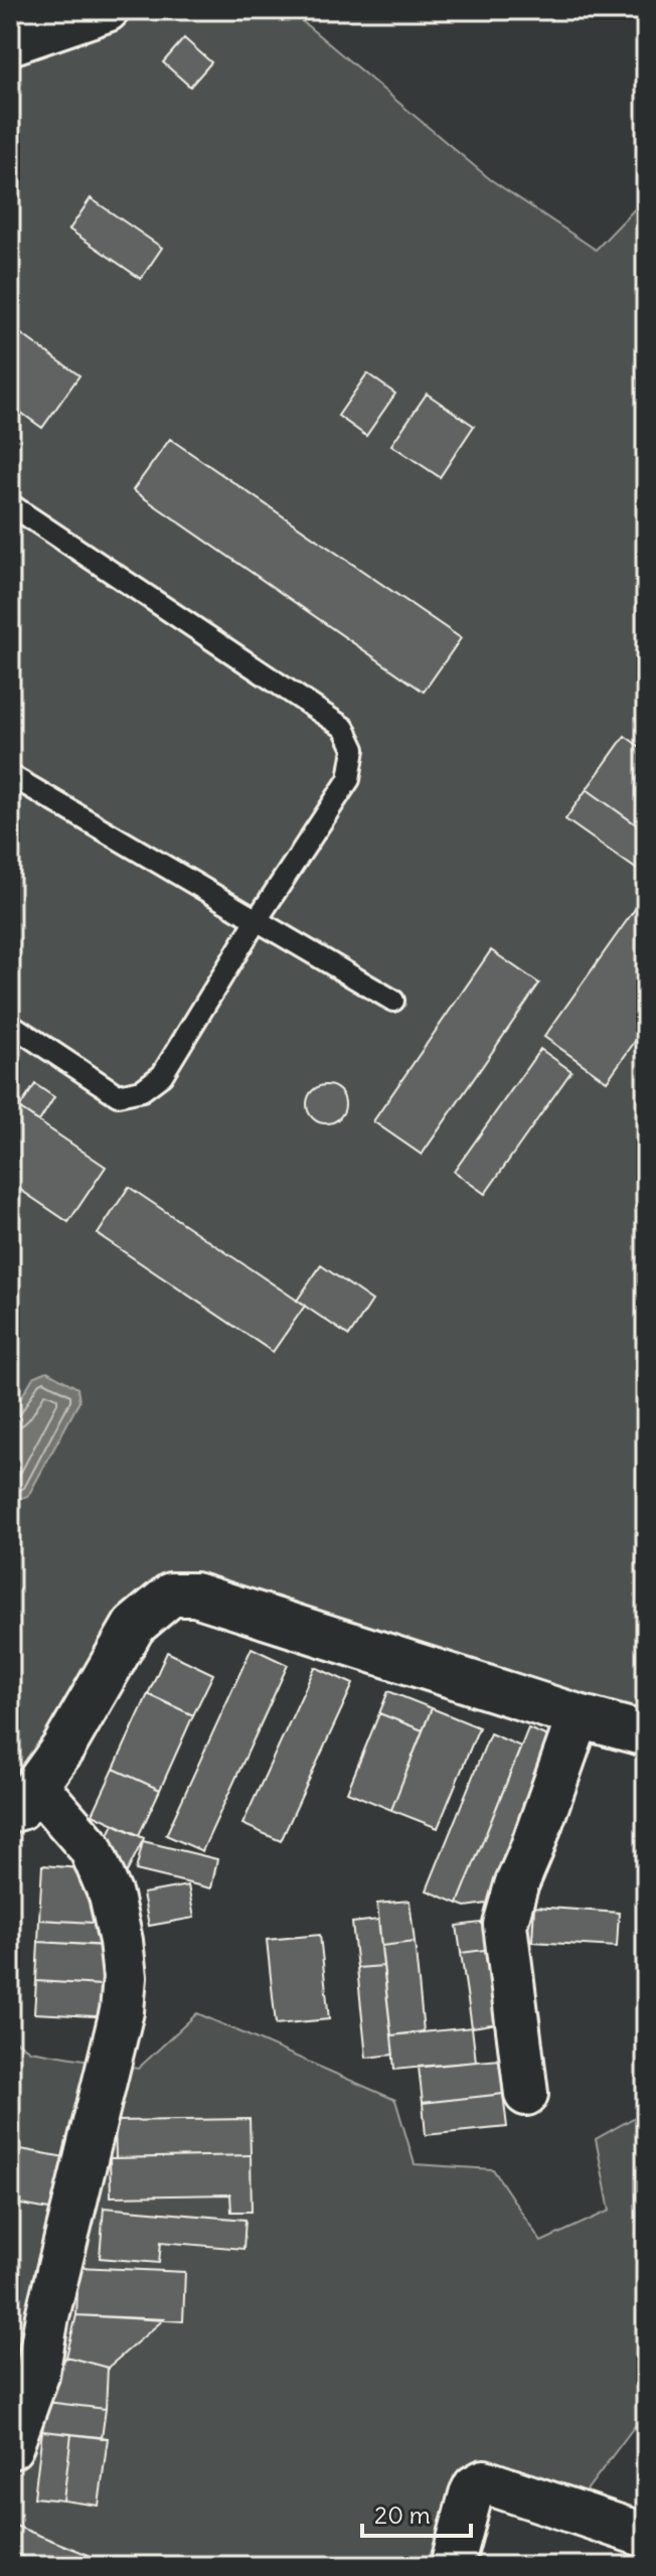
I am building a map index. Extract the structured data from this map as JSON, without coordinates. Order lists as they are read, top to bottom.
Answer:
{
  "scale_bar": "20 m"
}
